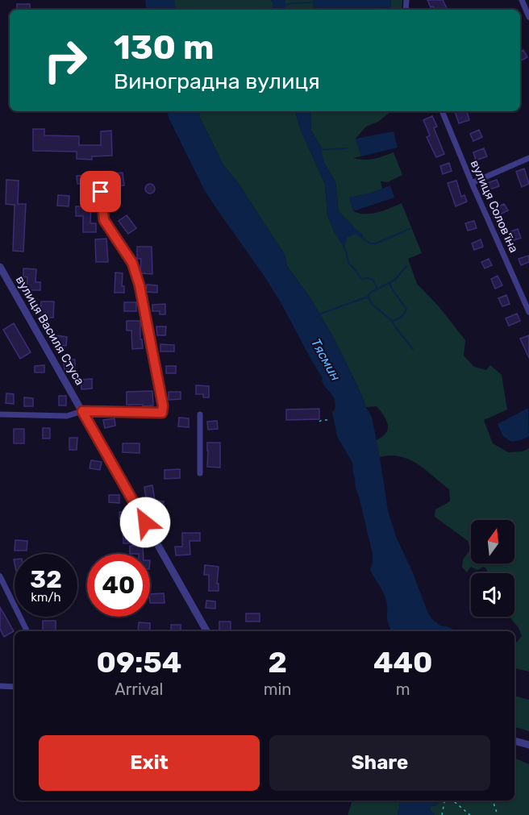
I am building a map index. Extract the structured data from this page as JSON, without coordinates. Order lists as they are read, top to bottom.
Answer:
{
  "streets": {
    "street": ["вулиця Солов'їна", "вулиця Василя Стуса"]
  },
  "water": ["Тясмин"],
  "north": "top",
  "page": {
    "turn": ["130 m", "Виноградна вулиця"],
    "speed": "32 km/h",
    "limit": "40",
    "eta": [
      "09:54",
      "Arrival",
      "2",
      "min",
      "440",
      "m"
    ],
    "buttons": ["Exit", "Share"]
  }
}
